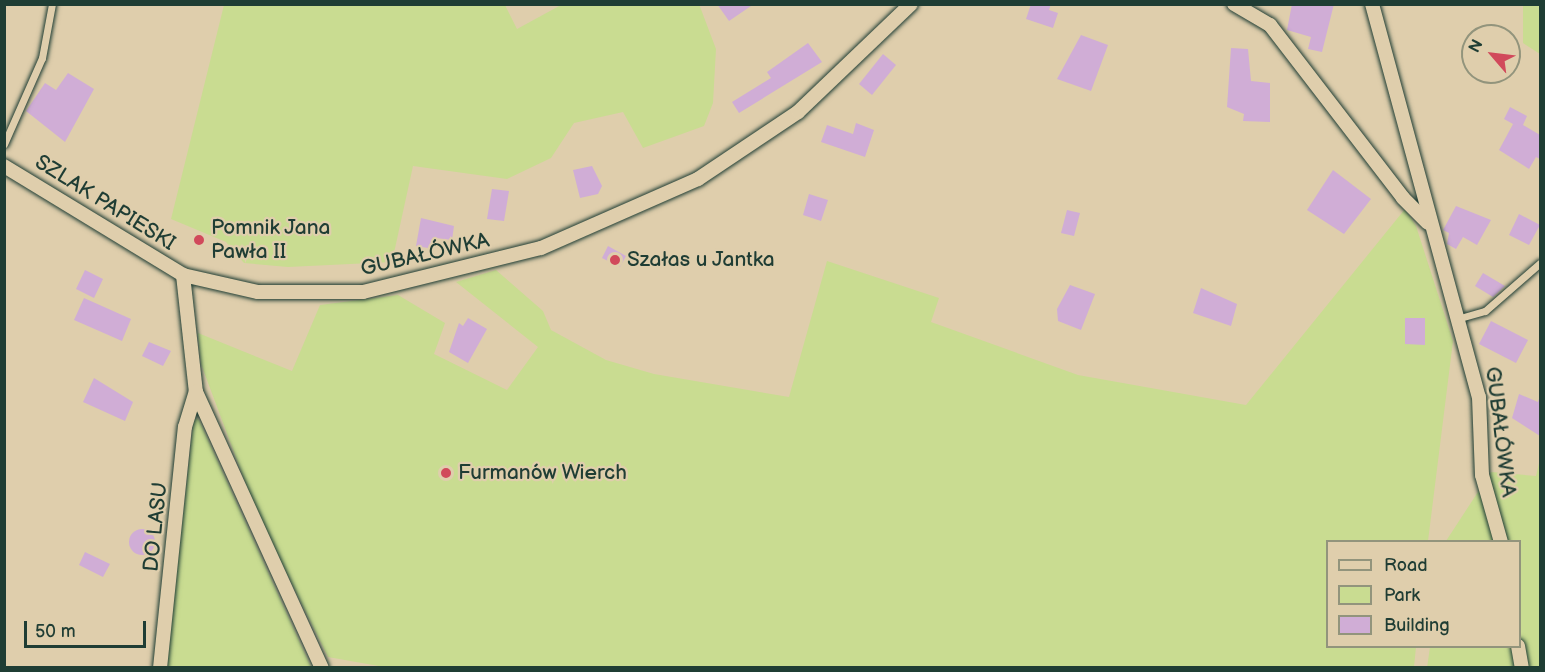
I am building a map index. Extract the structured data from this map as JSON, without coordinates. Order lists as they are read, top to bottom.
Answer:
{
  "streets": {
    "street": ["SZLAK PAPIESKI", "GUBAŁÓWKA", "DO LASU"]
  },
  "crossings": [
    ["SZLAK PAPIESKI", "GUBAŁÓWKA"]
  ],
  "places": ["Pomnik Jana Pawła II", "Szałas u Jantka", "Furmanów Wierch"],
  "legend": ["Road", "Park", "Building"],
  "scale_bar": "50 m",
  "north": "top left"
}
